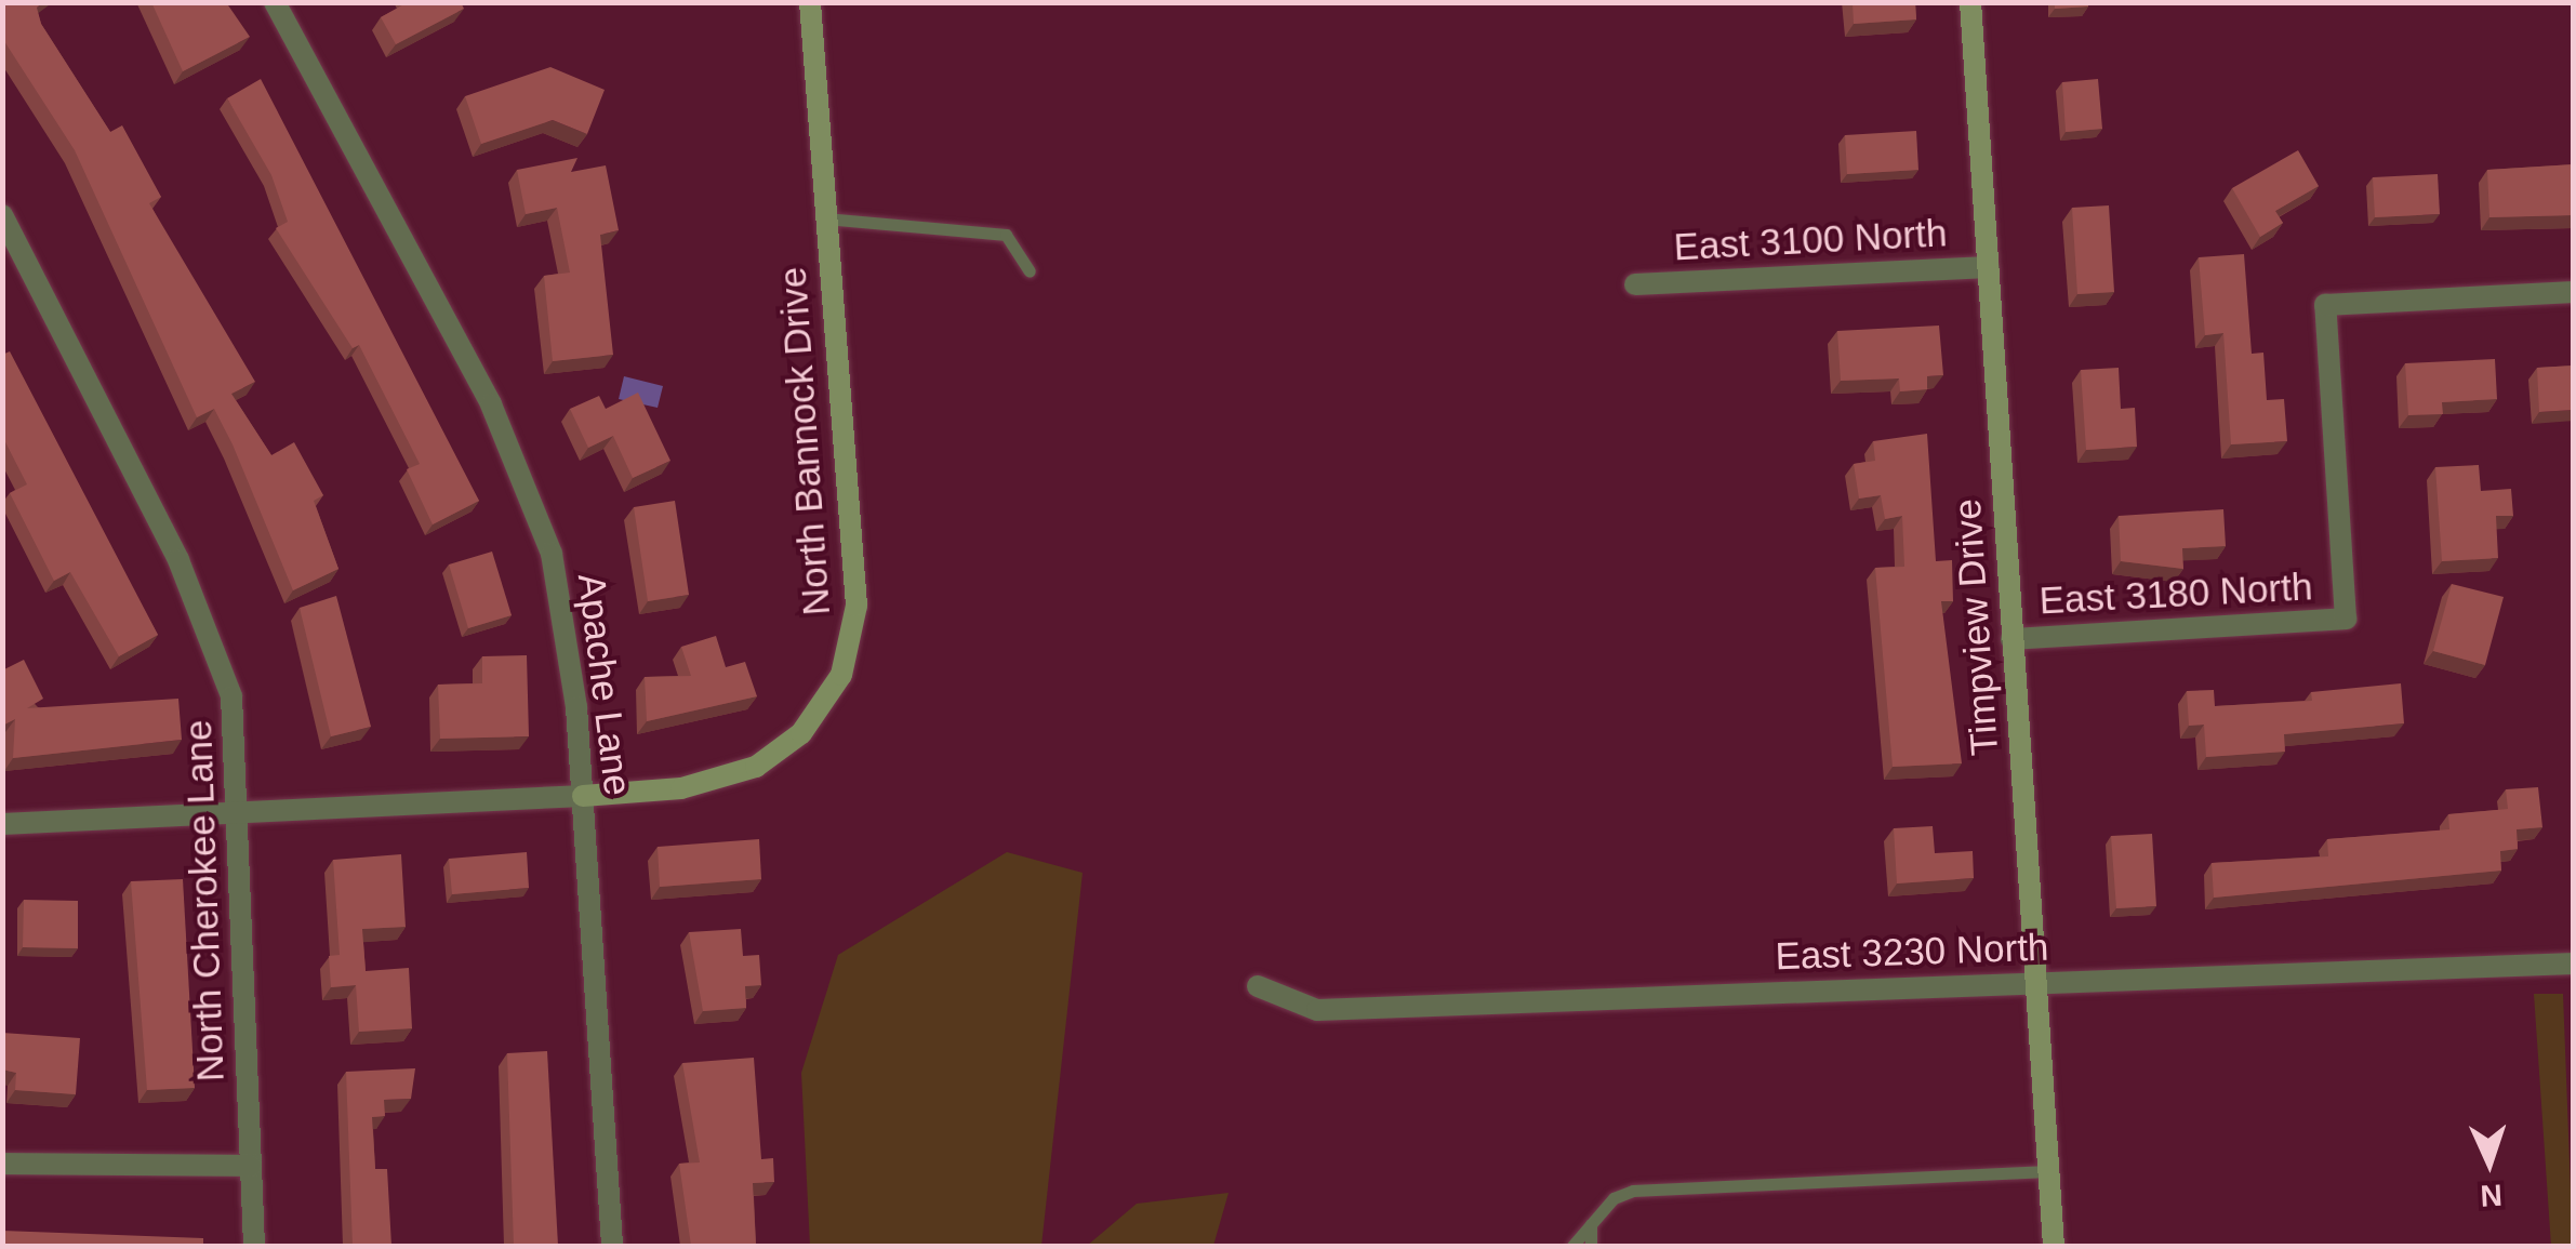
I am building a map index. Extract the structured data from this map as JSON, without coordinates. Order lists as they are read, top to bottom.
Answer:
{
  "streets": {
    "street": [
      "East 3100 North",
      "North Bannock Drive",
      "East 3180 North",
      "Timpview Drive",
      "Apache Lane",
      "North Cherokee Lane",
      "East 3230 North"
    ]
  },
  "crossings": [
    ["East 3100 North", "Timpview Drive"],
    ["North Bannock Drive", "Apache Lane"],
    ["North Bannock Drive", "North Cherokee Lane"],
    ["East 3180 North", "Timpview Drive"],
    ["Timpview Drive", "East 3230 North"]
  ],
  "north": "bottom"
}
